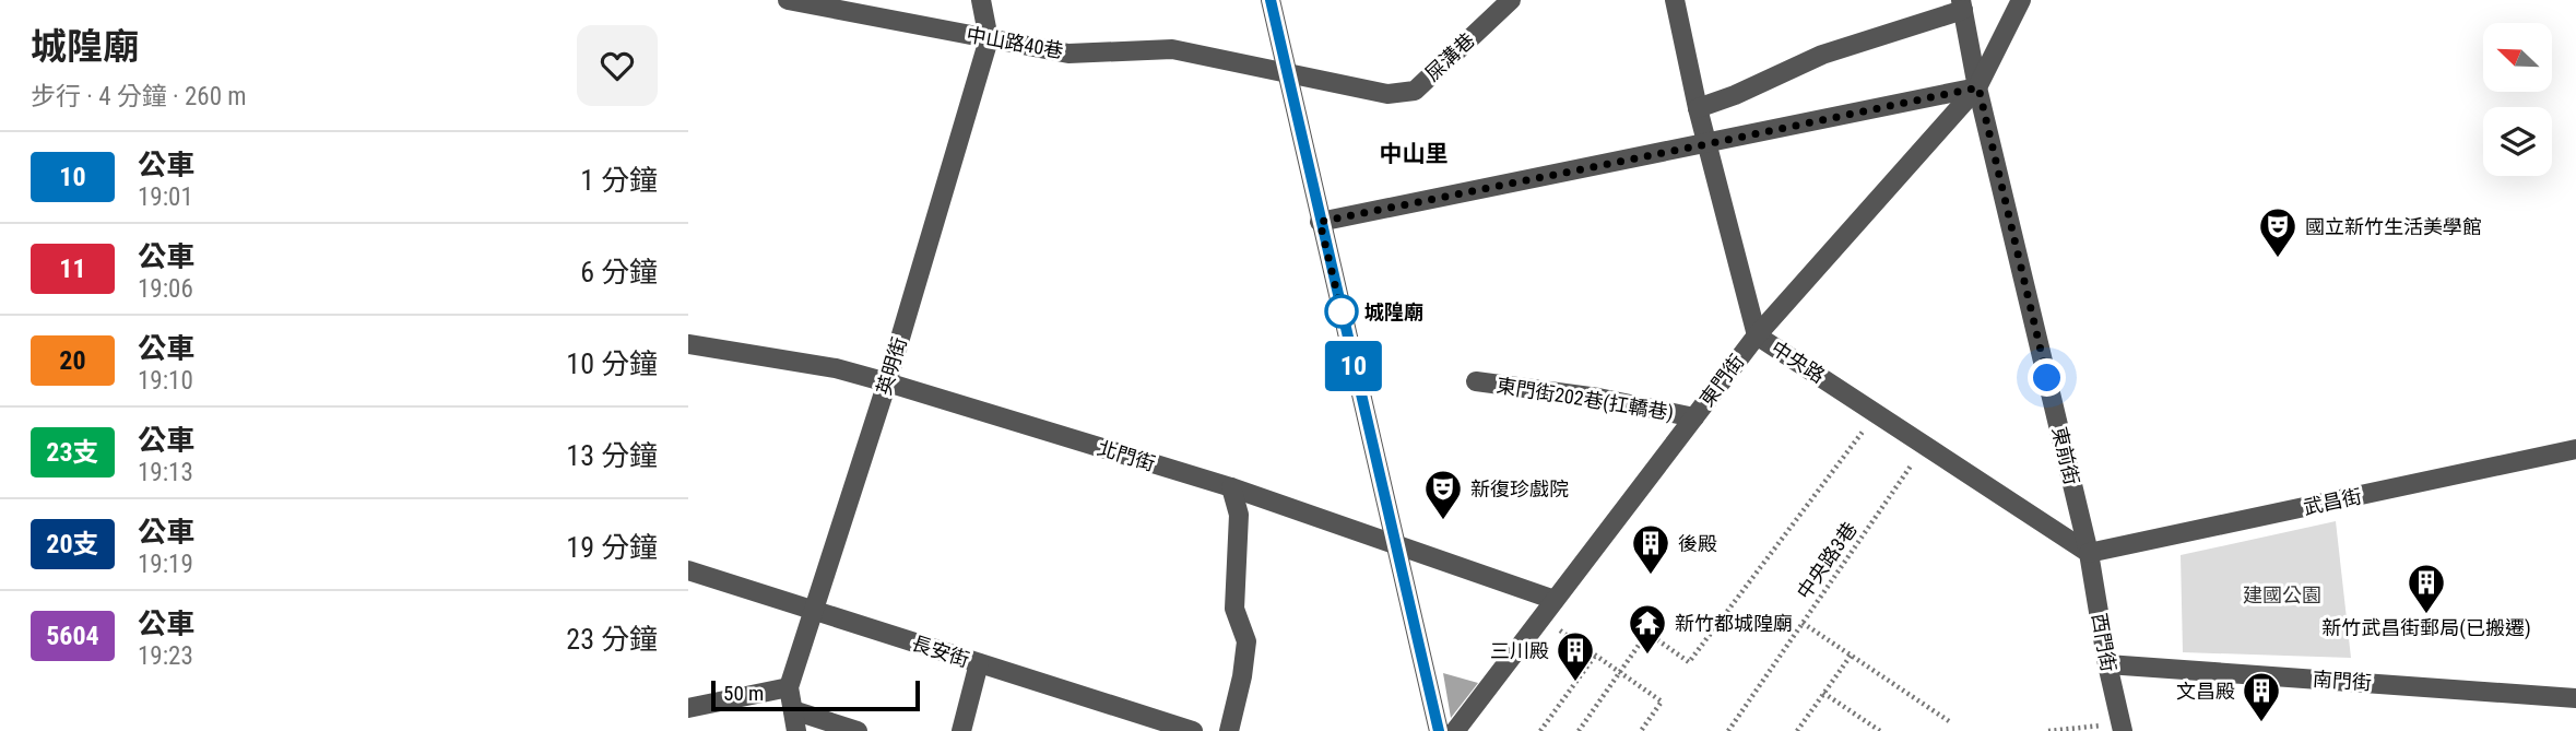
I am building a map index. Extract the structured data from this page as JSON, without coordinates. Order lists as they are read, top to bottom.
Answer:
{
  "streets": {
    "street": [
      "中山路40巷",
      "屎溝巷",
      "中央路",
      "英明街",
      "東門街",
      "東門街202巷(扛轎巷)",
      "北門街",
      "東前街",
      "武昌街",
      "西門街",
      "長安街",
      "南門街"
    ],
    "path": ["中央路3巷"]
  },
  "crossings": [
    ["中山路40巷", "屎溝巷"],
    ["中山路40巷", "英明街"],
    ["中央路", "東門街"],
    ["中央路", "東前街"],
    ["中央路", "武昌街"],
    ["中央路", "中央路3巷"],
    ["中央路", "西門街"],
    ["英明街", "北門街"],
    ["英明街", "長安街"],
    ["東門街", "東門街202巷(扛轎巷)"],
    ["東門街", "北門街"],
    ["東門街", "東前街"],
    ["東前街", "武昌街"],
    ["東前街", "西門街"],
    ["武昌街", "西門街"],
    ["西門街", "南門街"]
  ],
  "districts": ["中山里"],
  "parks": ["建國公園"],
  "places": {
    "theatre": ["國立新竹生活美學館", "新復珍戲院"],
    "other": ["城隍廟"],
    "building": [
      "後殿",
      "新竹武昌街郵局(已搬遷)",
      "三川殿",
      "文昌殿"
    ],
    "temple": ["新竹都城隍廟"]
  },
  "lines": ["bus line 10"],
  "scale_bar": "50 m",
  "north": "top left",
  "page": {
    "heading": ["城隍廟", "步行 · 4 分鐘 · 260 m"],
    "on_map": "10",
    "list": [
      {
        "mark": "10",
        "name": "公車",
        "note": "19:01",
        "value": "1 分鐘"
      },
      {
        "mark": "11",
        "name": "公車",
        "note": "19:06",
        "value": "6 分鐘"
      },
      {
        "mark": "20",
        "name": "公車",
        "note": "19:10",
        "value": "10 分鐘"
      },
      {
        "mark": "23支",
        "name": "公車",
        "note": "19:13",
        "value": "13 分鐘"
      },
      {
        "mark": "20支",
        "name": "公車",
        "note": "19:19",
        "value": "19 分鐘"
      },
      {
        "mark": "5604",
        "name": "公車",
        "note": "19:23",
        "value": "23 分鐘"
      }
    ],
    "scale": "50 m"
  }
}
